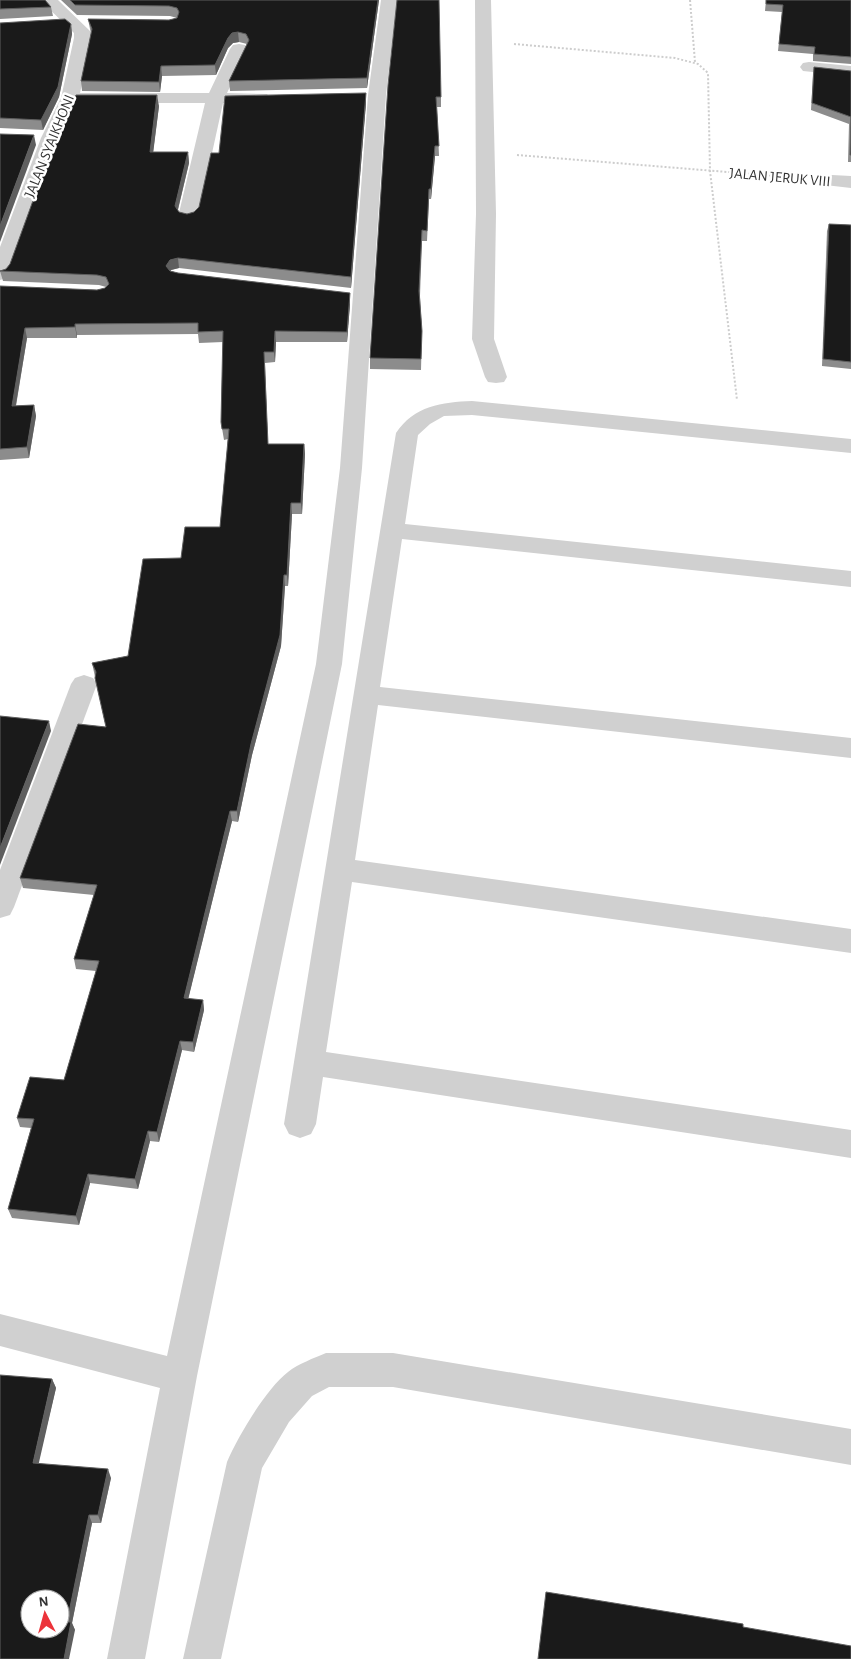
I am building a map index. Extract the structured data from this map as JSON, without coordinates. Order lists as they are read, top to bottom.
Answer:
{
  "streets": {
    "street": ["JALAN SYAIKHONI", "JALAN JERUK VIII"]
  },
  "north": "top"
}
